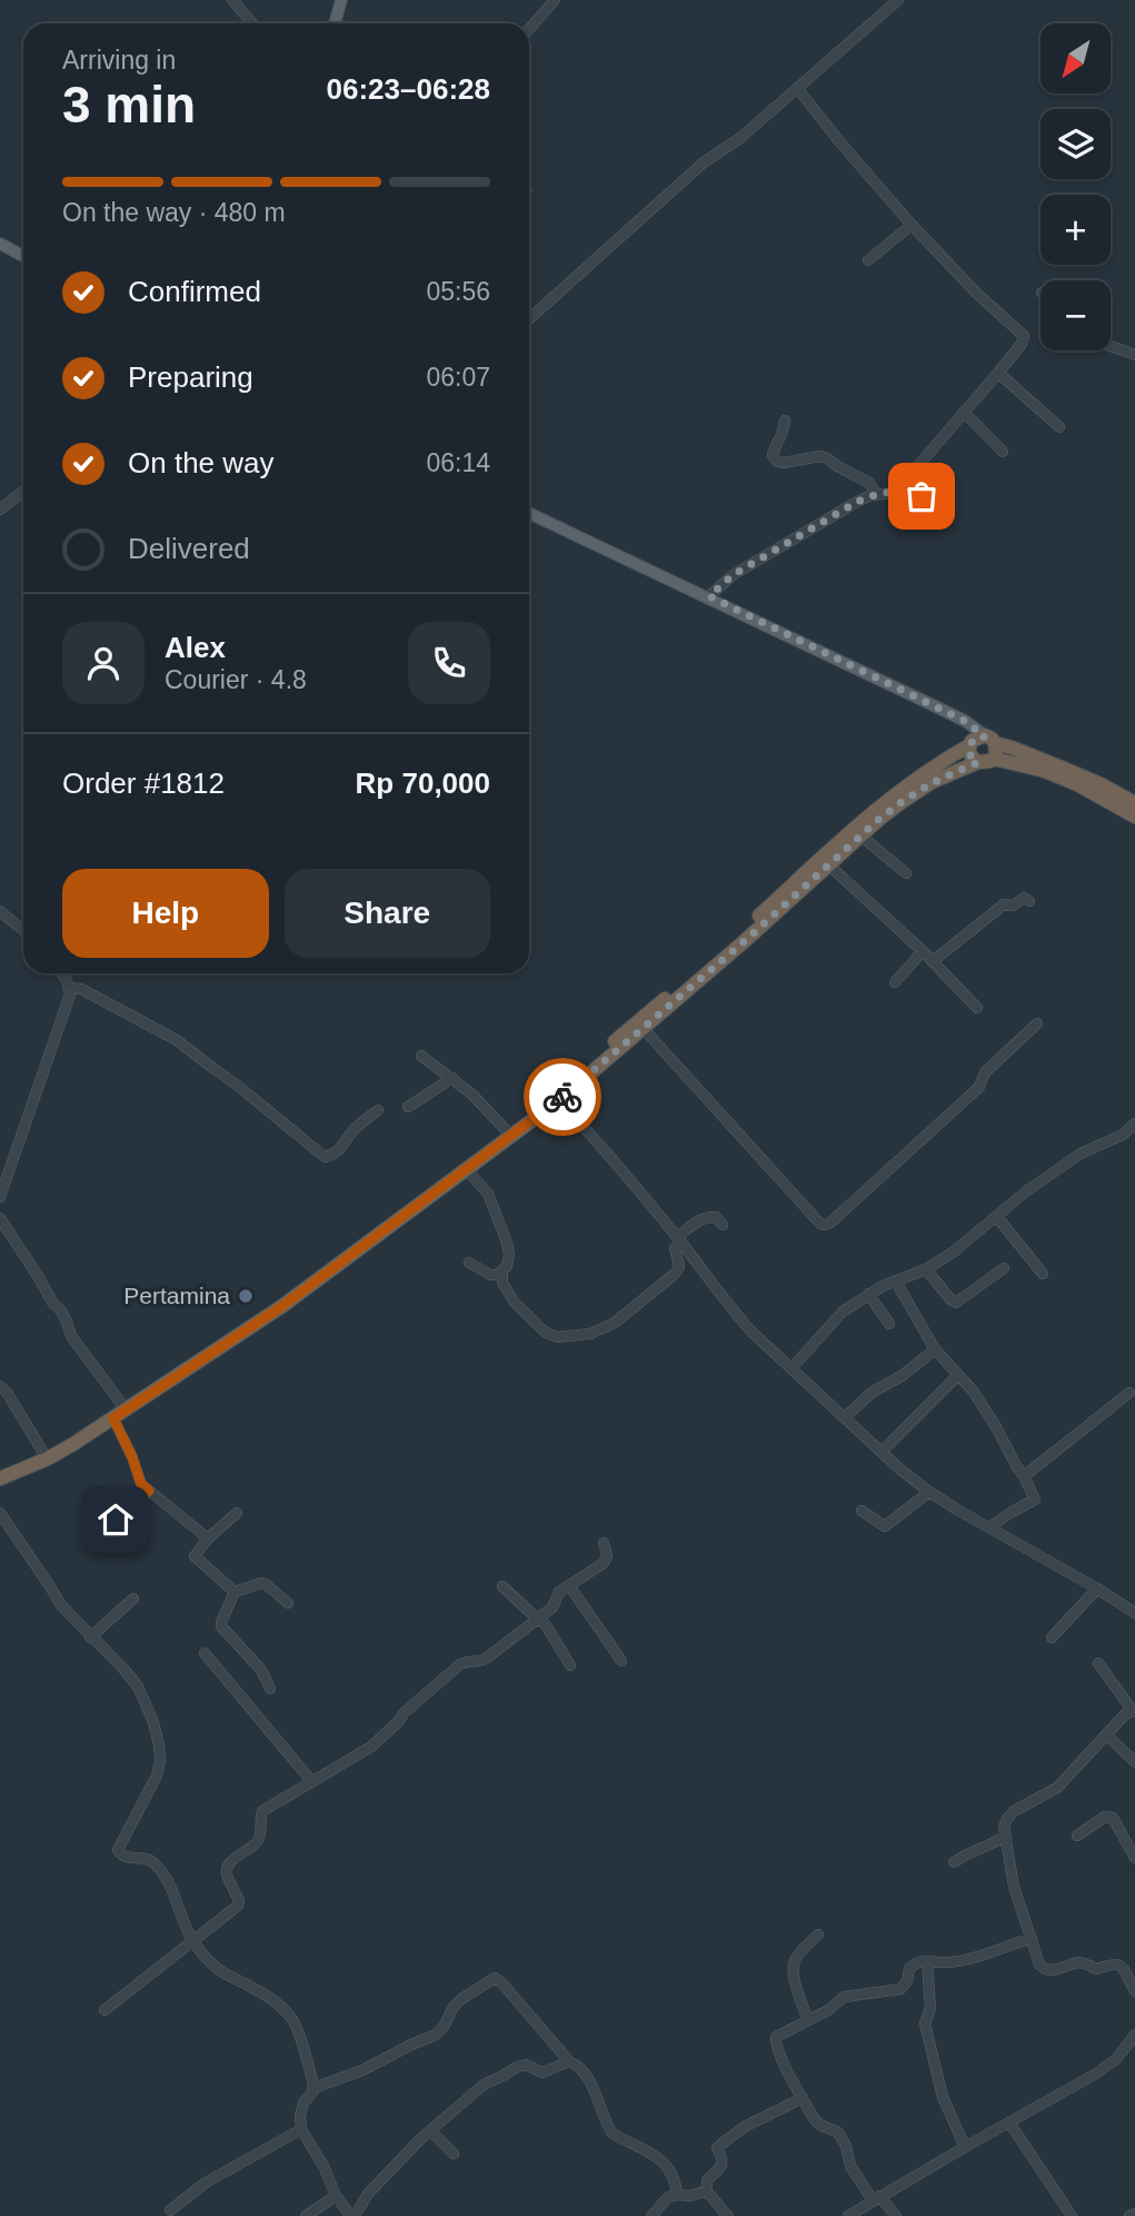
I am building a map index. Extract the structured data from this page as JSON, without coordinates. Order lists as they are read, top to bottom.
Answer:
{
  "places": ["Pertamina"],
  "north": "bottom left",
  "page": {
    "map_buttons": ["+", "−"],
    "heading": ["3 min", "Arriving in", "06:23–06:28"],
    "panel": [
      "Alex",
      "Courier · 4.8",
      "Order #1812",
      "Rp 70,000"
    ],
    "bar": "On the way · 480 m",
    "list": [
      ["Confirmed", "05:56"],
      ["Preparing", "06:07"],
      ["On the way", "06:14"],
      "Delivered"
    ],
    "buttons": ["Help", "Share"]
  }
}
